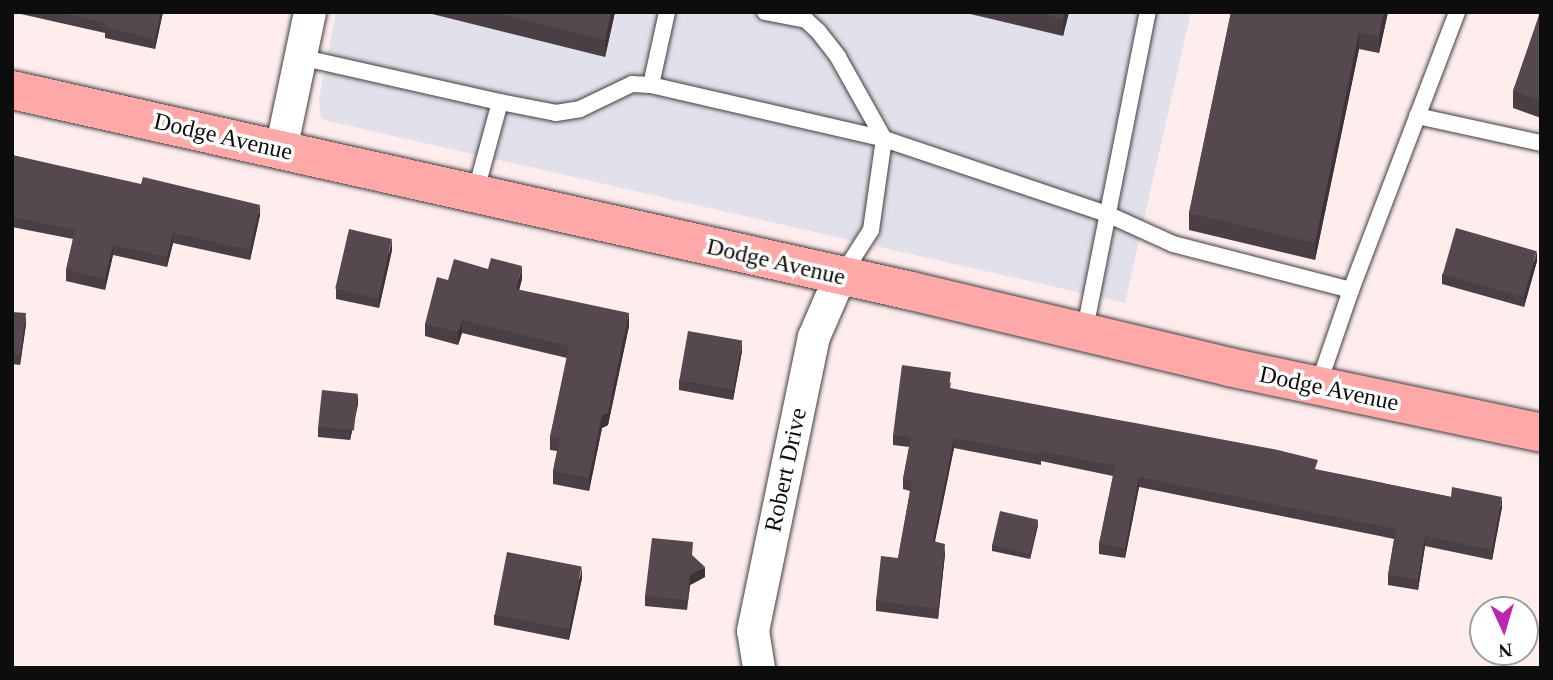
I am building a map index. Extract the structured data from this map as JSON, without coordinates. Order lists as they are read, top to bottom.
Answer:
{
  "streets": {
    "main road": ["Dodge Avenue"],
    "street": ["Robert Drive"]
  },
  "crossings": [
    ["Dodge Avenue", "Robert Drive"]
  ],
  "north": "bottom"
}
